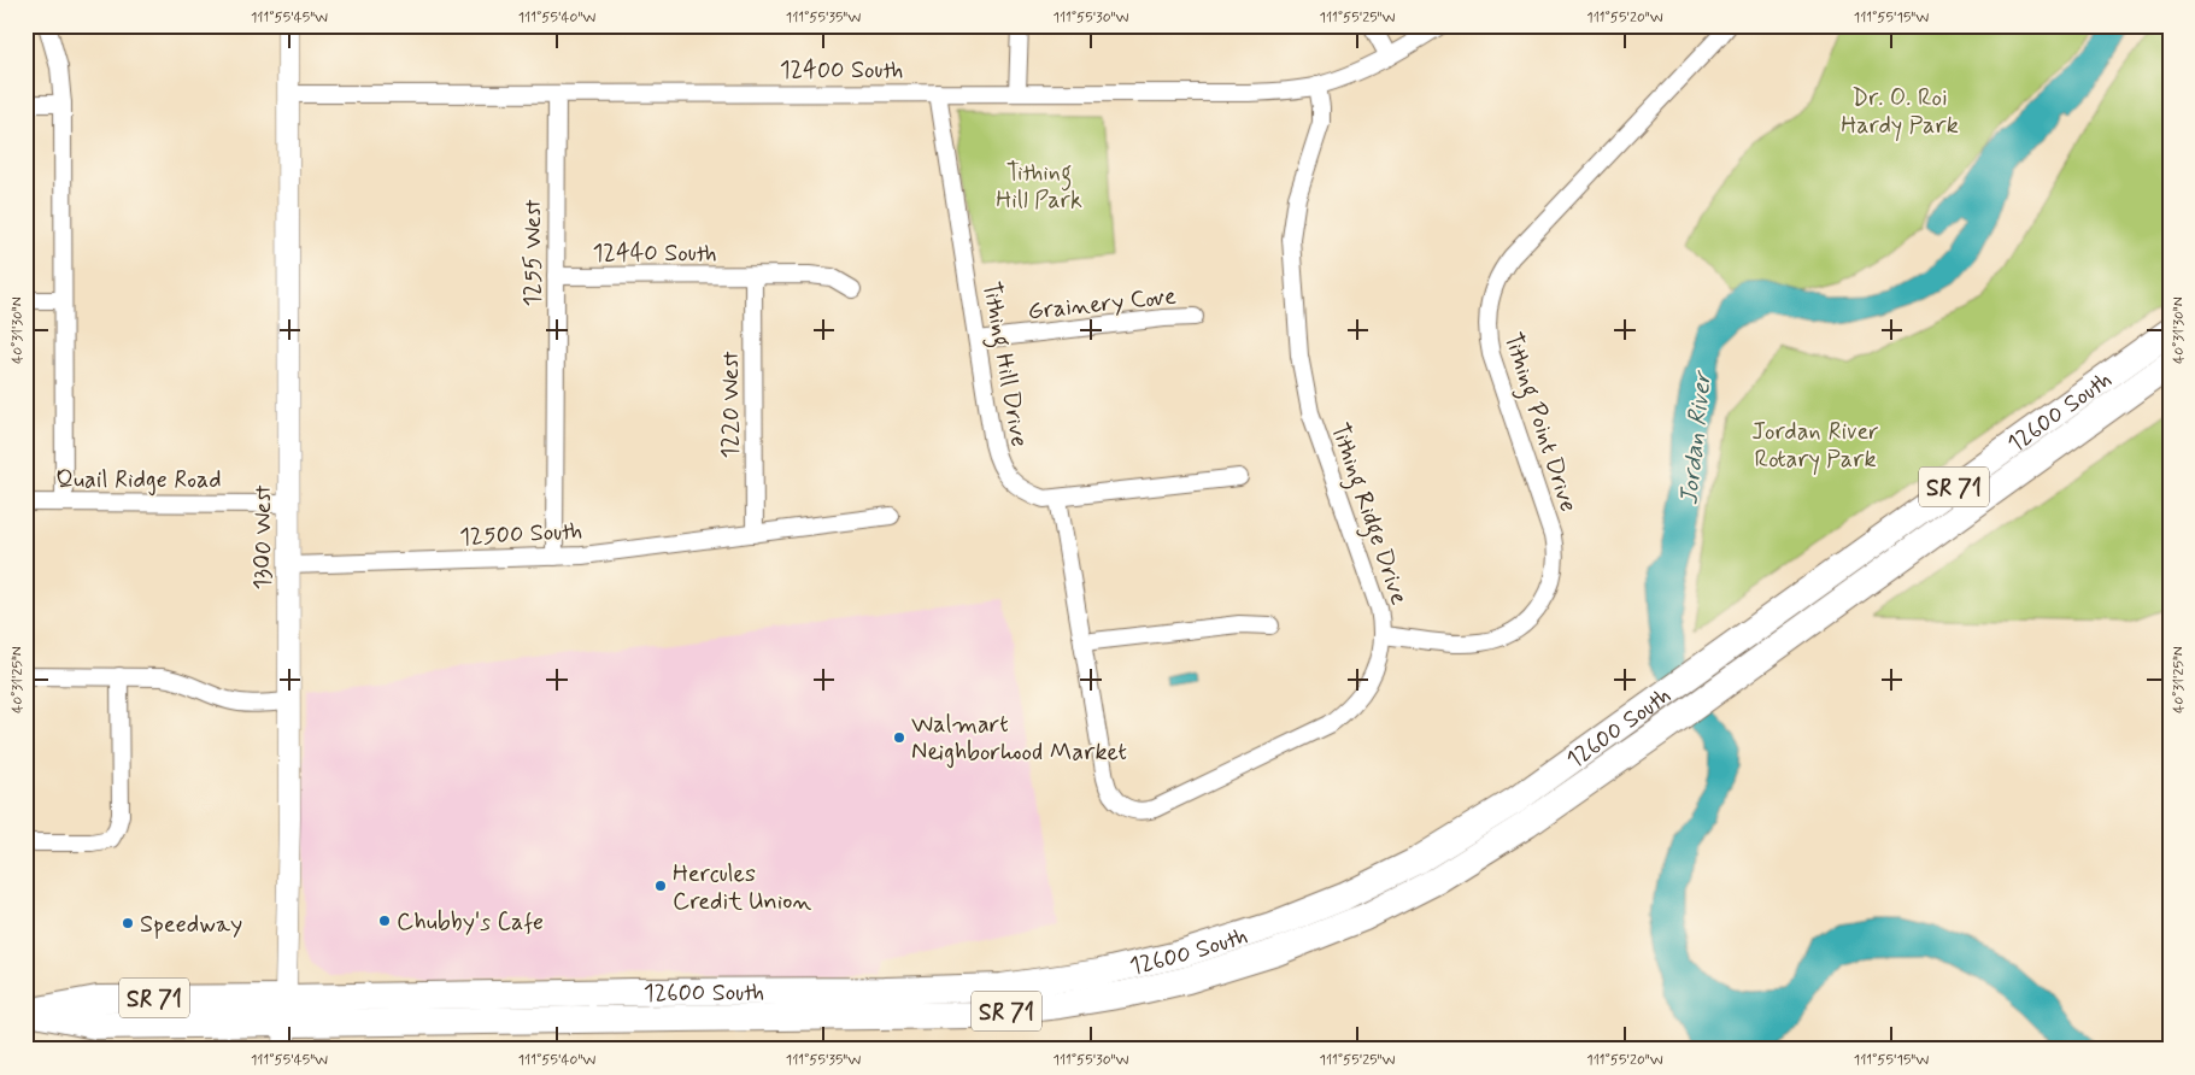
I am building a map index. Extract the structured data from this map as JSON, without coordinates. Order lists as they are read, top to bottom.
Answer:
{
  "streets": {
    "main road": ["12600 South", "SR 71"],
    "street": [
      "12400 South",
      "12440 South",
      "1255 West",
      "Grainery Cove",
      "Tithing Hill Drive",
      "1220 West",
      "Tithing Point Drive",
      "Quail Ridge Road",
      "Tithing Ridge Drive",
      "12500 South",
      "1300 West"
    ]
  },
  "crossings": [
    ["12400 South", "1255 West"],
    ["12400 South", "Tithing Hill Drive"],
    ["12400 South", "Tithing Ridge Drive"],
    ["12400 South", "1300 West"],
    ["12440 South", "1255 West"],
    ["12440 South", "1220 West"],
    ["1255 West", "12500 South"],
    ["Grainery Cove", "Tithing Hill Drive"],
    ["1220 West", "12500 South"],
    ["12600 South", "1300 West"],
    ["Tithing Point Drive", "Tithing Ridge Drive"],
    ["Quail Ridge Road", "1300 West"],
    ["12500 South", "1300 West"]
  ],
  "water": ["Jordan River"],
  "parks": ["Dr. O. Roi Hardy Park", "Tithing Hill Park", "Jordan River Rotary Park"],
  "places": [
    "Walmart Neighborhood Market",
    "Hercules Credit Union",
    "Chubby's Cafe",
    "Speedway"
  ],
  "coordinates": [
    "111°55'45\"W",
    "111°55'40\"W",
    "111°55'35\"W",
    "111°55'30\"W",
    "111°55'25\"W",
    "111°55'20\"W",
    "111°55'15\"W",
    "40°31'30\"N",
    "40°31'25\"N"
  ]
}
